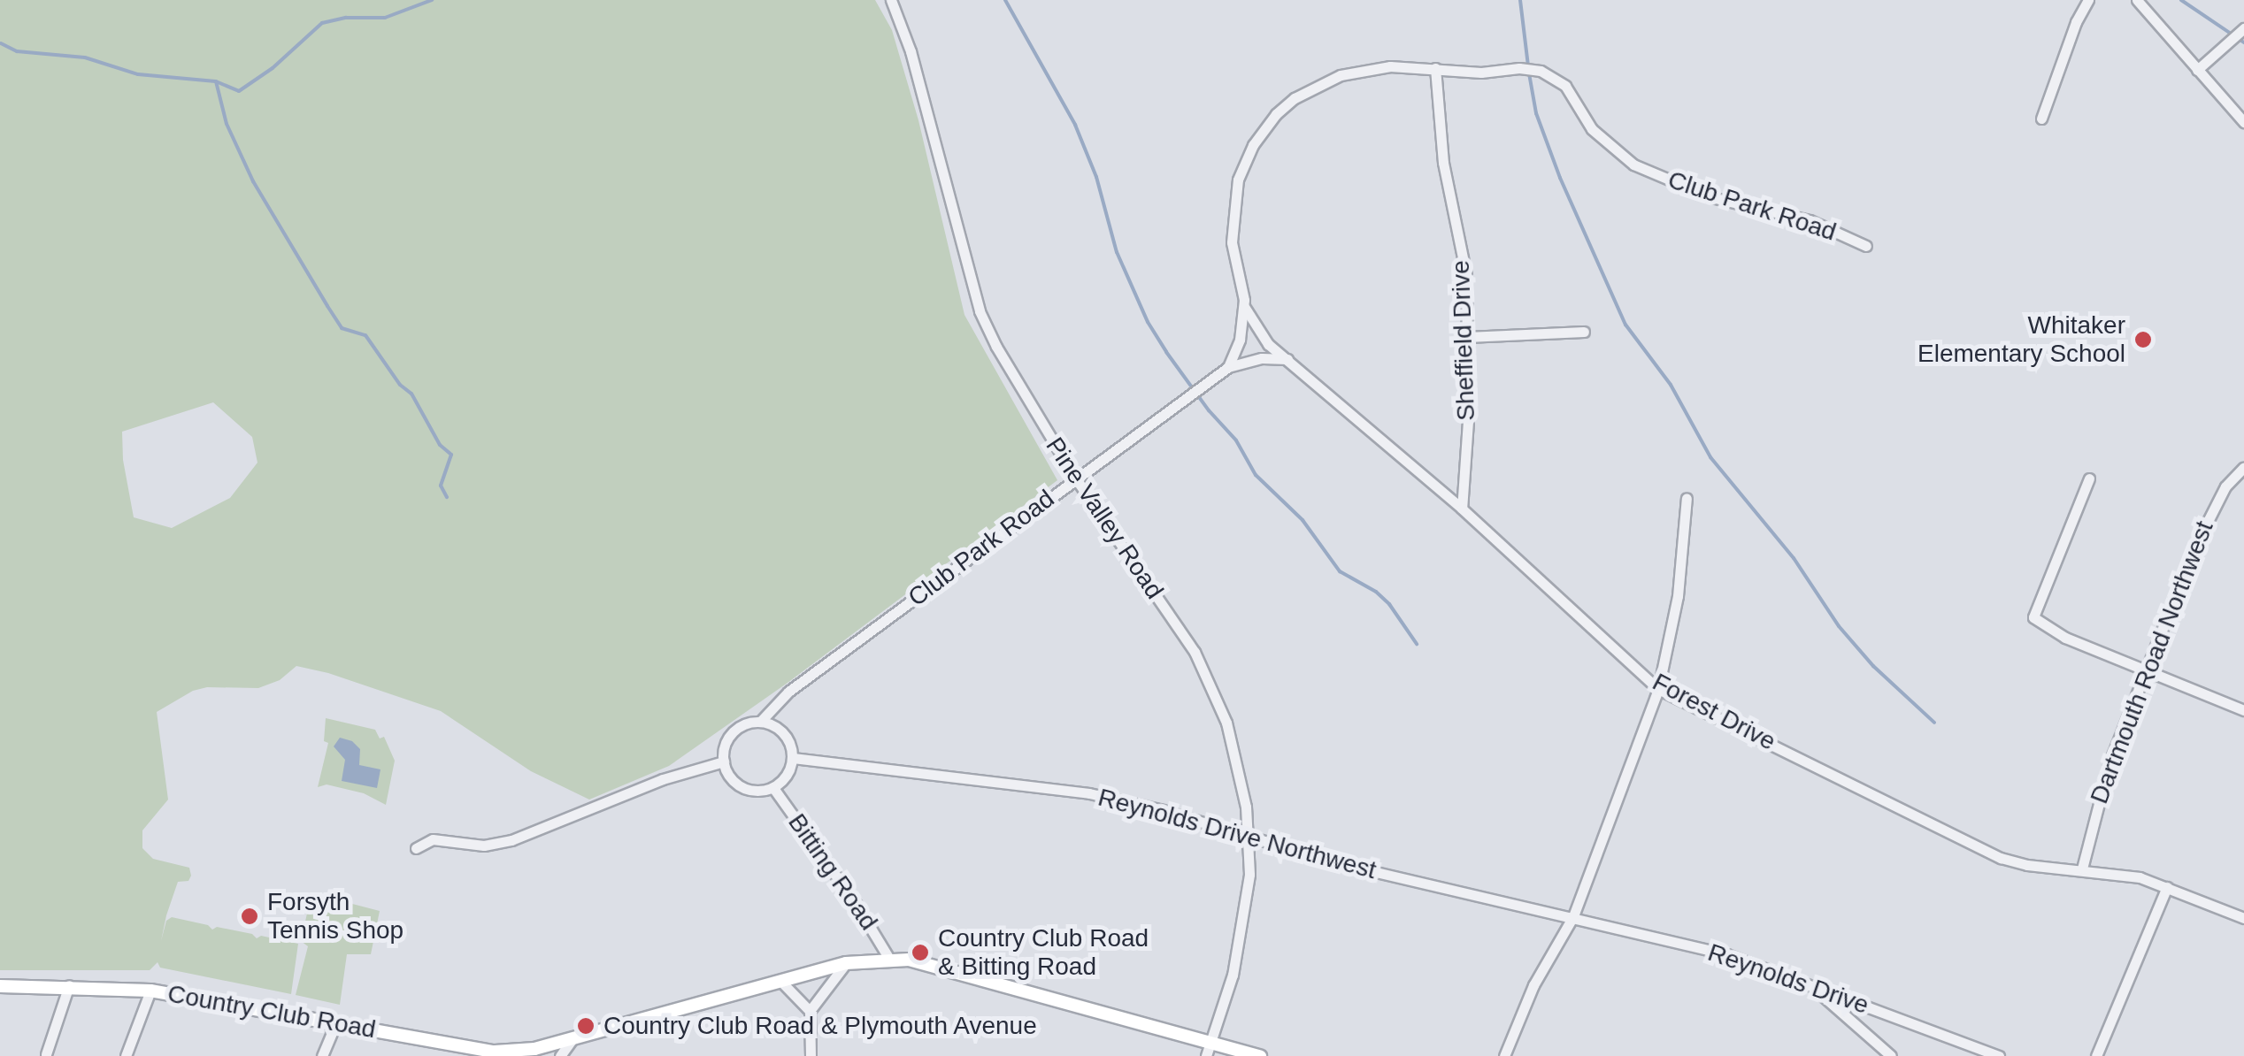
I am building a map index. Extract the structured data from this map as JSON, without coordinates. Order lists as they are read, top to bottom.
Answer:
{
  "streets": {
    "main road": ["Country Club Road"],
    "street": [
      "Club Park Road",
      "Sheffield Drive",
      "Pine Valley Road",
      "Dartmouth Road Northwest",
      "Forest Drive",
      "Reynolds Drive Northwest",
      "Bitting Road",
      "Reynolds Drive"
    ]
  },
  "crossings": [
    ["Club Park Road", "Sheffield Drive"],
    ["Club Park Road", "Pine Valley Road"],
    ["Club Park Road", "Forest Drive"],
    ["Club Park Road", "Reynolds Drive Northwest"],
    ["Club Park Road", "Bitting Road"],
    ["Sheffield Drive", "Forest Drive"],
    ["Pine Valley Road", "Reynolds Drive Northwest"],
    ["Pine Valley Road", "Country Club Road"],
    ["Dartmouth Road Northwest", "Forest Drive"],
    ["Reynolds Drive Northwest", "Bitting Road"],
    ["Reynolds Drive Northwest", "Reynolds Drive"],
    ["Bitting Road", "Country Club Road"]
  ],
  "places": [
    "Whitaker Elementary School",
    "Forsyth Tennis Shop",
    "Country Club Road & Bitting Road",
    "Country Club Road & Plymouth Avenue"
  ]
}
